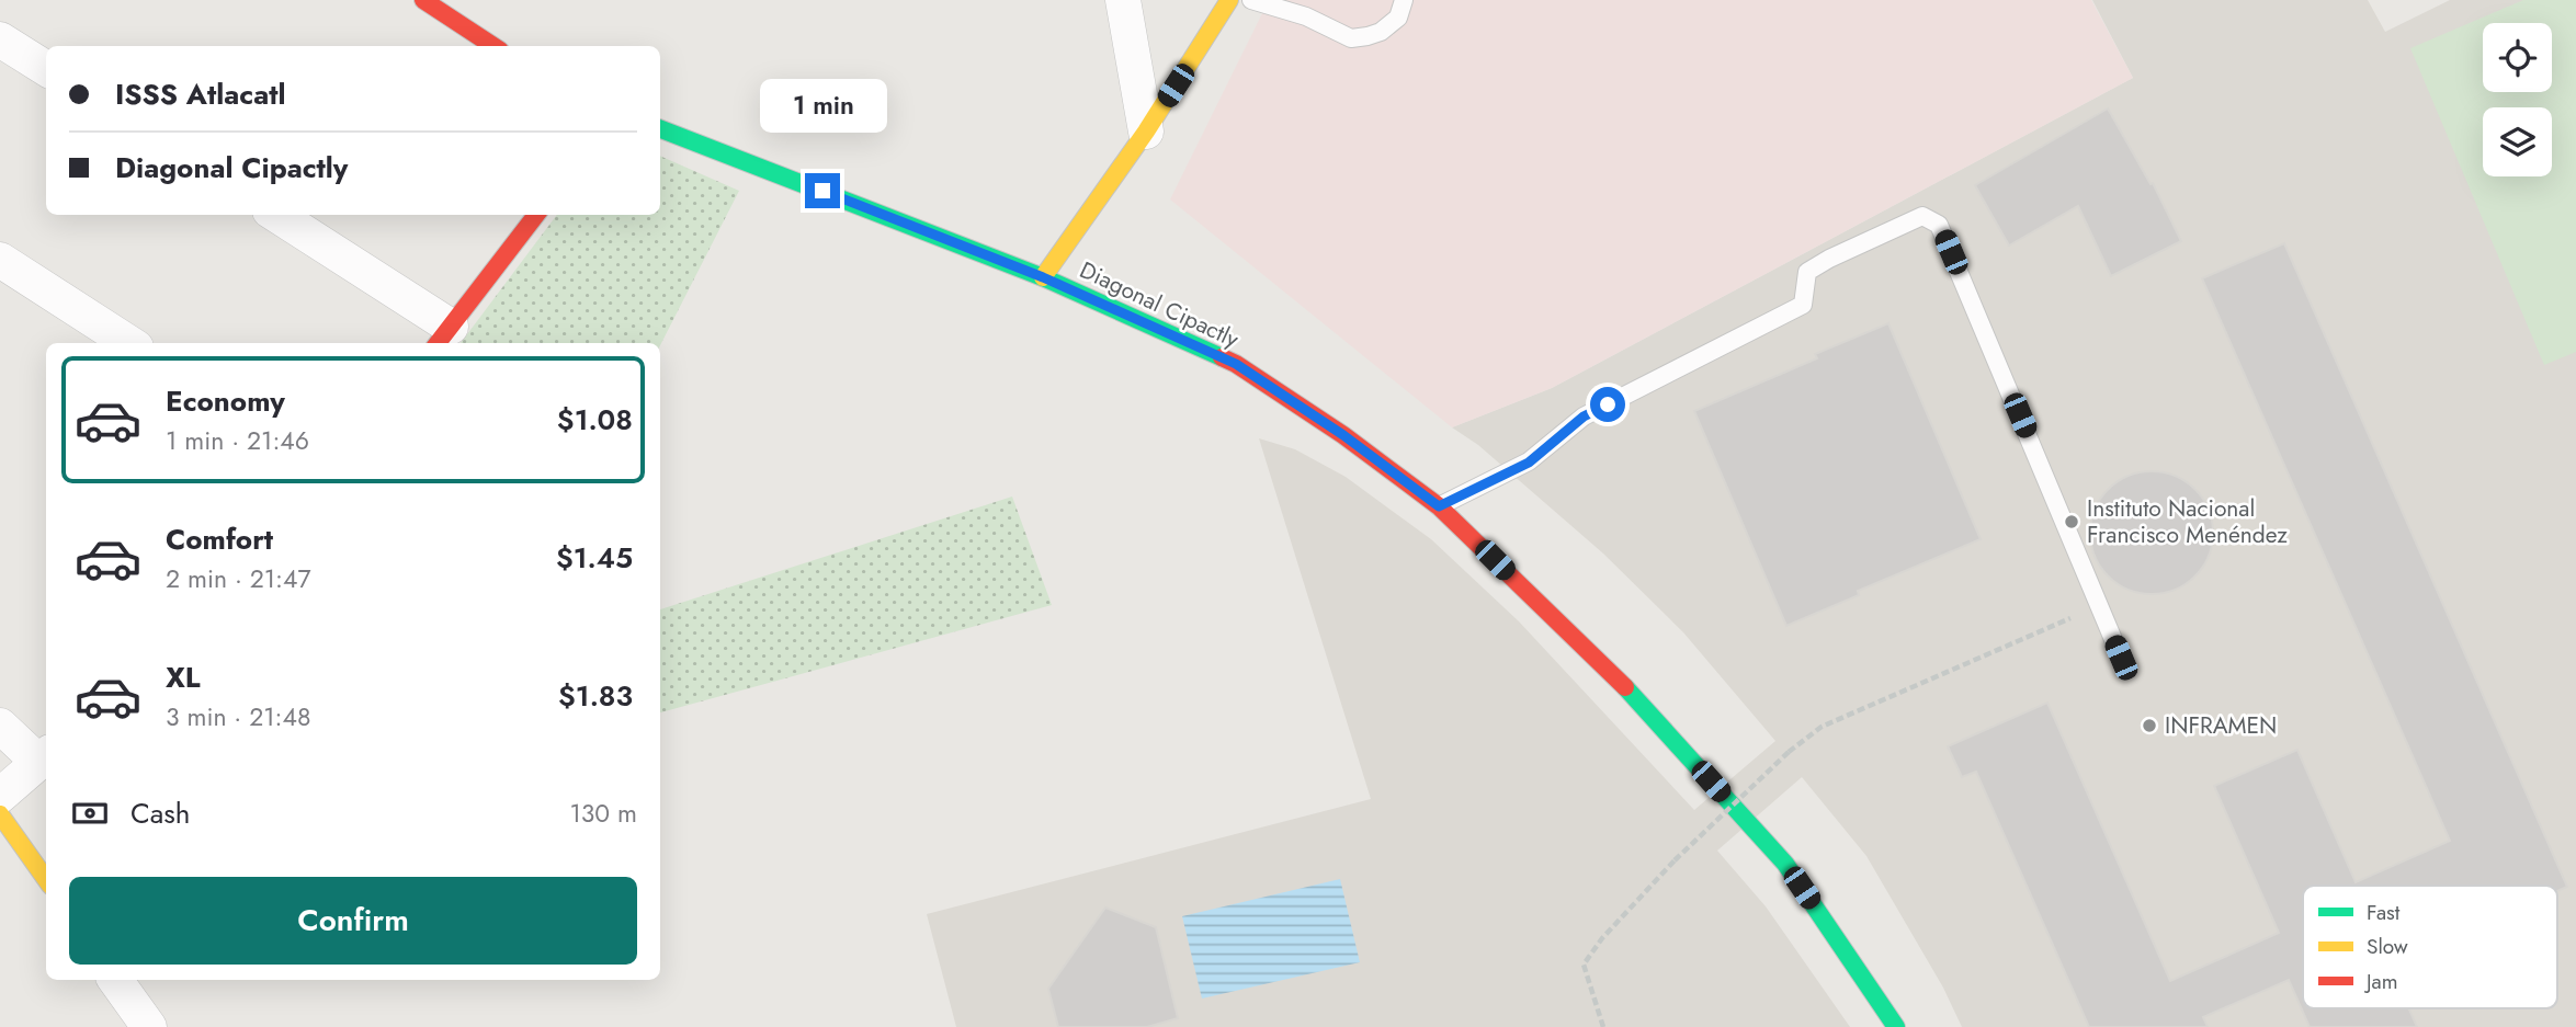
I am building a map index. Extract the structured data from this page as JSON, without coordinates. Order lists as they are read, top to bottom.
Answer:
{
  "streets": {
    "street": ["Diagonal Cipactly"]
  },
  "places": ["Instituto Nacional Francisco Menéndez", "INFRAMEN"],
  "legend": ["Fast", "Slow", "Jam"],
  "page": {
    "banner": ["ISSS Atlacatl", "Diagonal Cipactly"],
    "bubble": "1 min",
    "list": [
      {
        "name": "Economy",
        "note": "1 min · 21:46",
        "value": "$1.08"
      },
      {
        "name": "Comfort",
        "note": "2 min · 21:47",
        "value": "$1.45"
      },
      {
        "name": "XL",
        "note": "3 min · 21:48",
        "value": "$1.83"
      }
    ],
    "pay": ["Cash", "130 m"],
    "buttons": "Confirm"
  }
}
